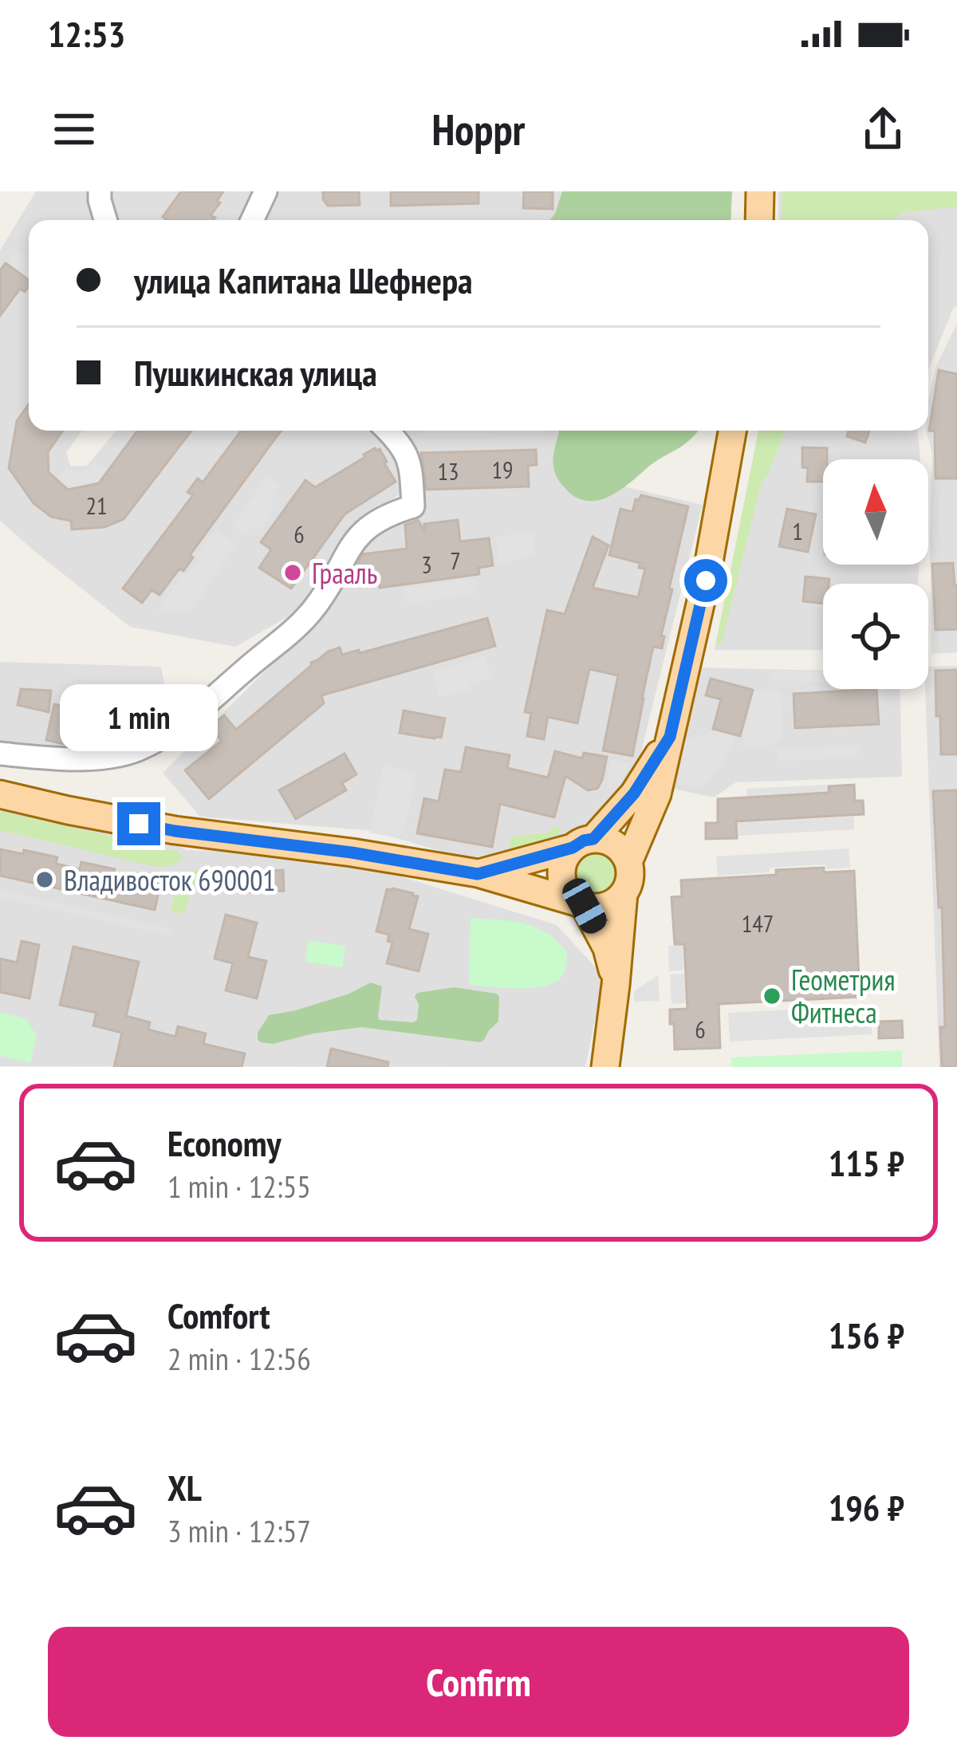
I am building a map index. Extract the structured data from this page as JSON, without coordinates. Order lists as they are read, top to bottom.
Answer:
{
  "places": ["Грааль", "Владивосток 690001", "Геометрия Фитнеса"],
  "house_numbers": [
    "19",
    "13",
    "21",
    "1",
    "6",
    "7",
    "3",
    "147",
    "6"
  ],
  "north": "top",
  "page": {
    "status": "12:53",
    "header": "Hoppr",
    "banner": ["улица Капитана Шефнера", "Пушкинская улица"],
    "bubble": "1 min",
    "list": [
      {
        "name": "Economy",
        "note": "1 min · 12:55",
        "value": "115 ₽"
      },
      {
        "name": "Comfort",
        "note": "2 min · 12:56",
        "value": "156 ₽"
      },
      {
        "name": "XL",
        "note": "3 min · 12:57",
        "value": "196 ₽"
      }
    ],
    "buttons": "Confirm"
  }
}
